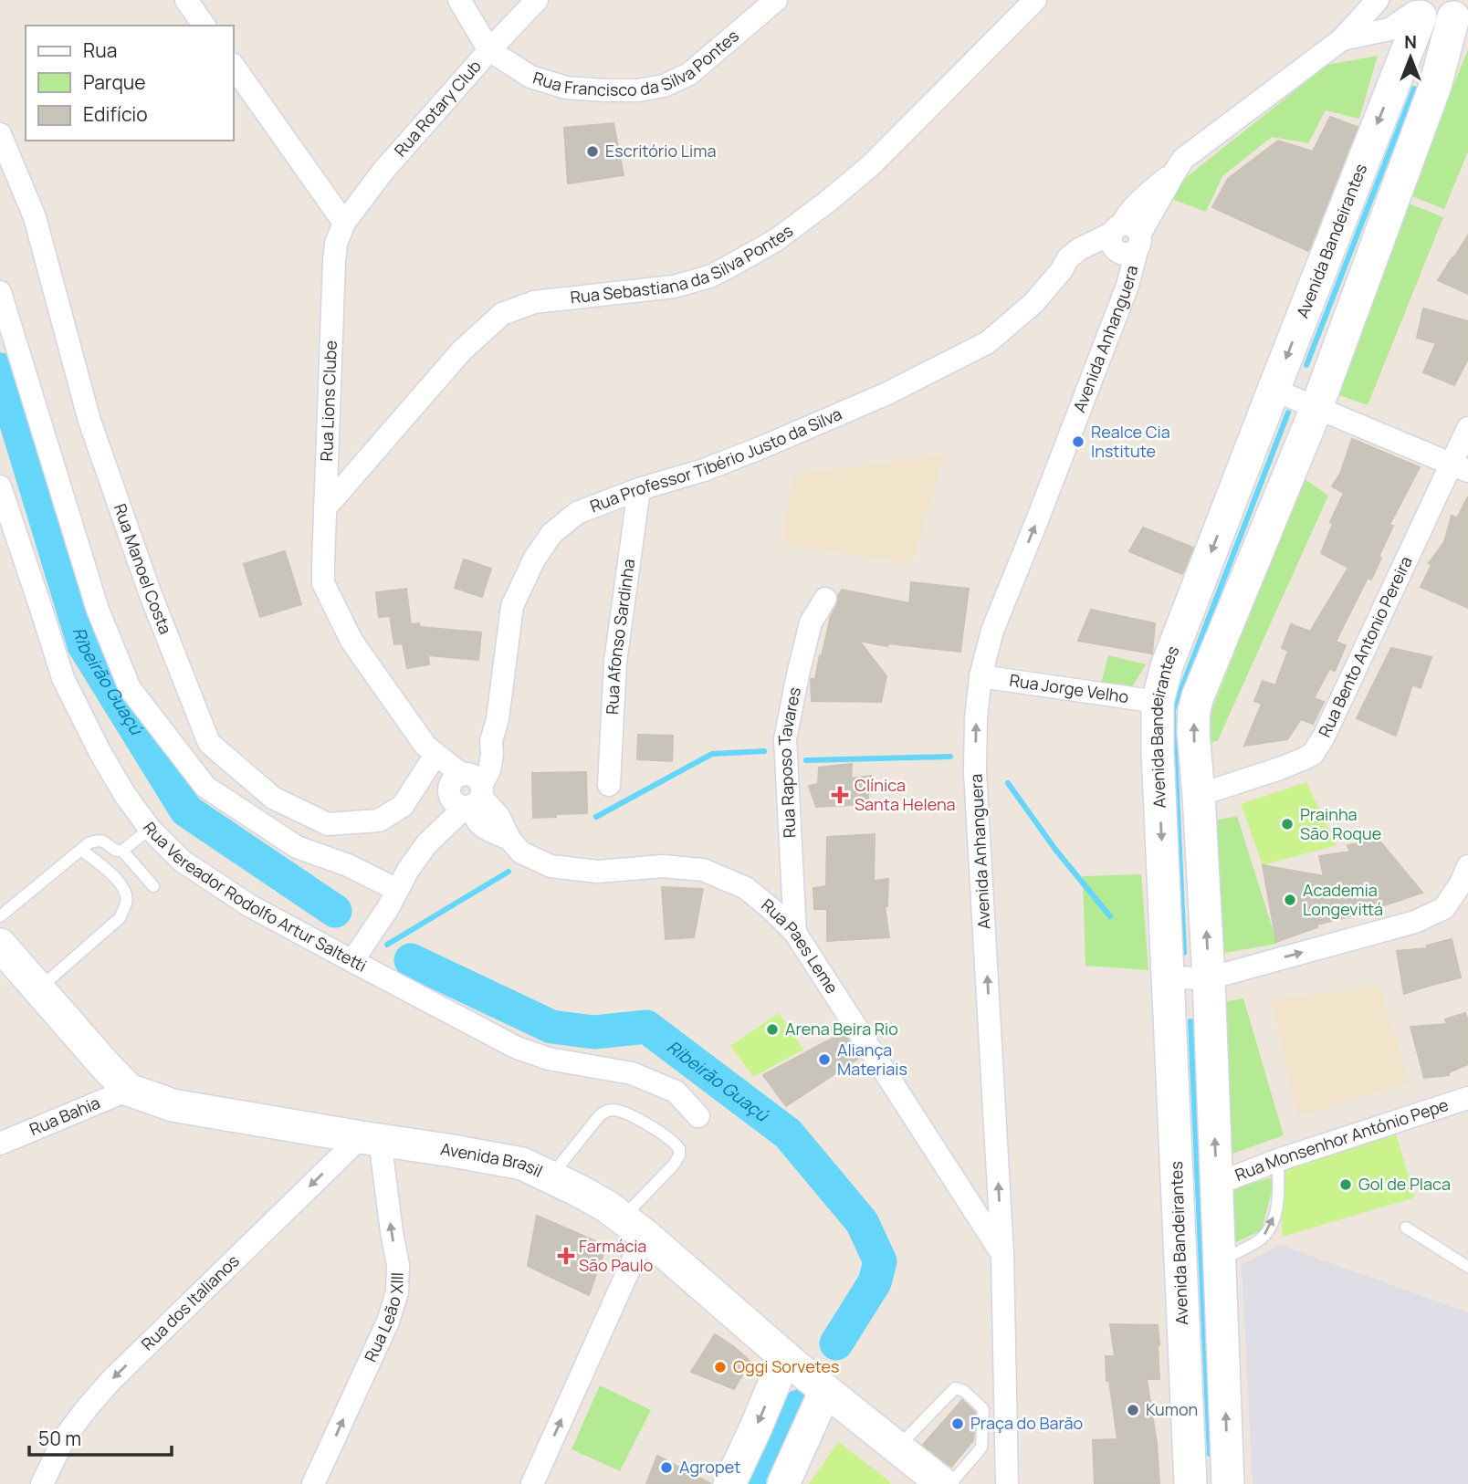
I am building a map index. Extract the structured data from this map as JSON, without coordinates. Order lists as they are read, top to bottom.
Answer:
{
  "streets": {
    "street": [
      "Rua Francisco da Silva Pontes",
      "Rua Rotary Club",
      "Avenida Bandeirantes",
      "Rua Sebastiana da Silva Pontes",
      "Avenida Anhanguera",
      "Rua Lions Clube",
      "Rua Professor Tibério Justo da Silva",
      "Rua Manoel Costa",
      "Rua Afonso Sardinha",
      "Rua Bento Antonio Pereira",
      "Rua Jorge Velho",
      "Rua Raposo Tavares",
      "Rua Vereador Rodolfo Artur Saltetti",
      "Rua Paes Leme",
      "Rua Bahia",
      "Rua Monsenhor António Pepe",
      "Avenida Brasil",
      "Rua dos Italianos",
      "Rua Leão XIII"
    ]
  },
  "crossings": [
    ["Rua Francisco da Silva Pontes", "Rua Rotary Club"],
    ["Rua Rotary Club", "Rua Lions Clube"],
    ["Avenida Bandeirantes", "Rua Bento Antonio Pereira"],
    ["Avenida Bandeirantes", "Rua Jorge Velho"],
    ["Avenida Bandeirantes", "Rua Monsenhor António Pepe"],
    ["Rua Sebastiana da Silva Pontes", "Rua Lions Clube"],
    ["Avenida Anhanguera", "Rua Professor Tibério Justo da Silva"],
    ["Avenida Anhanguera", "Rua Jorge Velho"],
    ["Avenida Anhanguera", "Rua Paes Leme"],
    ["Rua Lions Clube", "Rua Professor Tibério Justo da Silva"],
    ["Rua Lions Clube", "Rua Manoel Costa"],
    ["Rua Lions Clube", "Rua Paes Leme"],
    ["Rua Professor Tibério Justo da Silva", "Rua Afonso Sardinha"],
    ["Rua Professor Tibério Justo da Silva", "Rua Vereador Rodolfo Artur Saltetti"],
    ["Rua Professor Tibério Justo da Silva", "Rua Paes Leme"],
    ["Rua Raposo Tavares", "Rua Paes Leme"],
    ["Rua Bahia", "Avenida Brasil"],
    ["Avenida Brasil", "Rua dos Italianos"],
    ["Avenida Brasil", "Rua Leão XIII"],
    ["Rua dos Italianos", "Rua Leão XIII"]
  ],
  "one_way": ["Avenida Anhanguera", "Rua dos Italianos"],
  "water": ["Ribeirão Guaçú"],
  "places": {
    "other": [
      "Escritório Lima",
      "Realce Cia Institute",
      "Prainha São Roque",
      "Academia Longevittá",
      "Arena Beira Rio",
      "Aliança Materiais",
      "Gol de Placa",
      "Oggi Sorvetes",
      "Kumon",
      "Praça do Barão",
      "Agropet"
    ],
    "health": ["Clínica Santa Helena", "Farmácia São Paulo"]
  },
  "legend": ["Rua", "Parque", "Edifício"],
  "scale_bar": "50 m",
  "north": "top"
}
